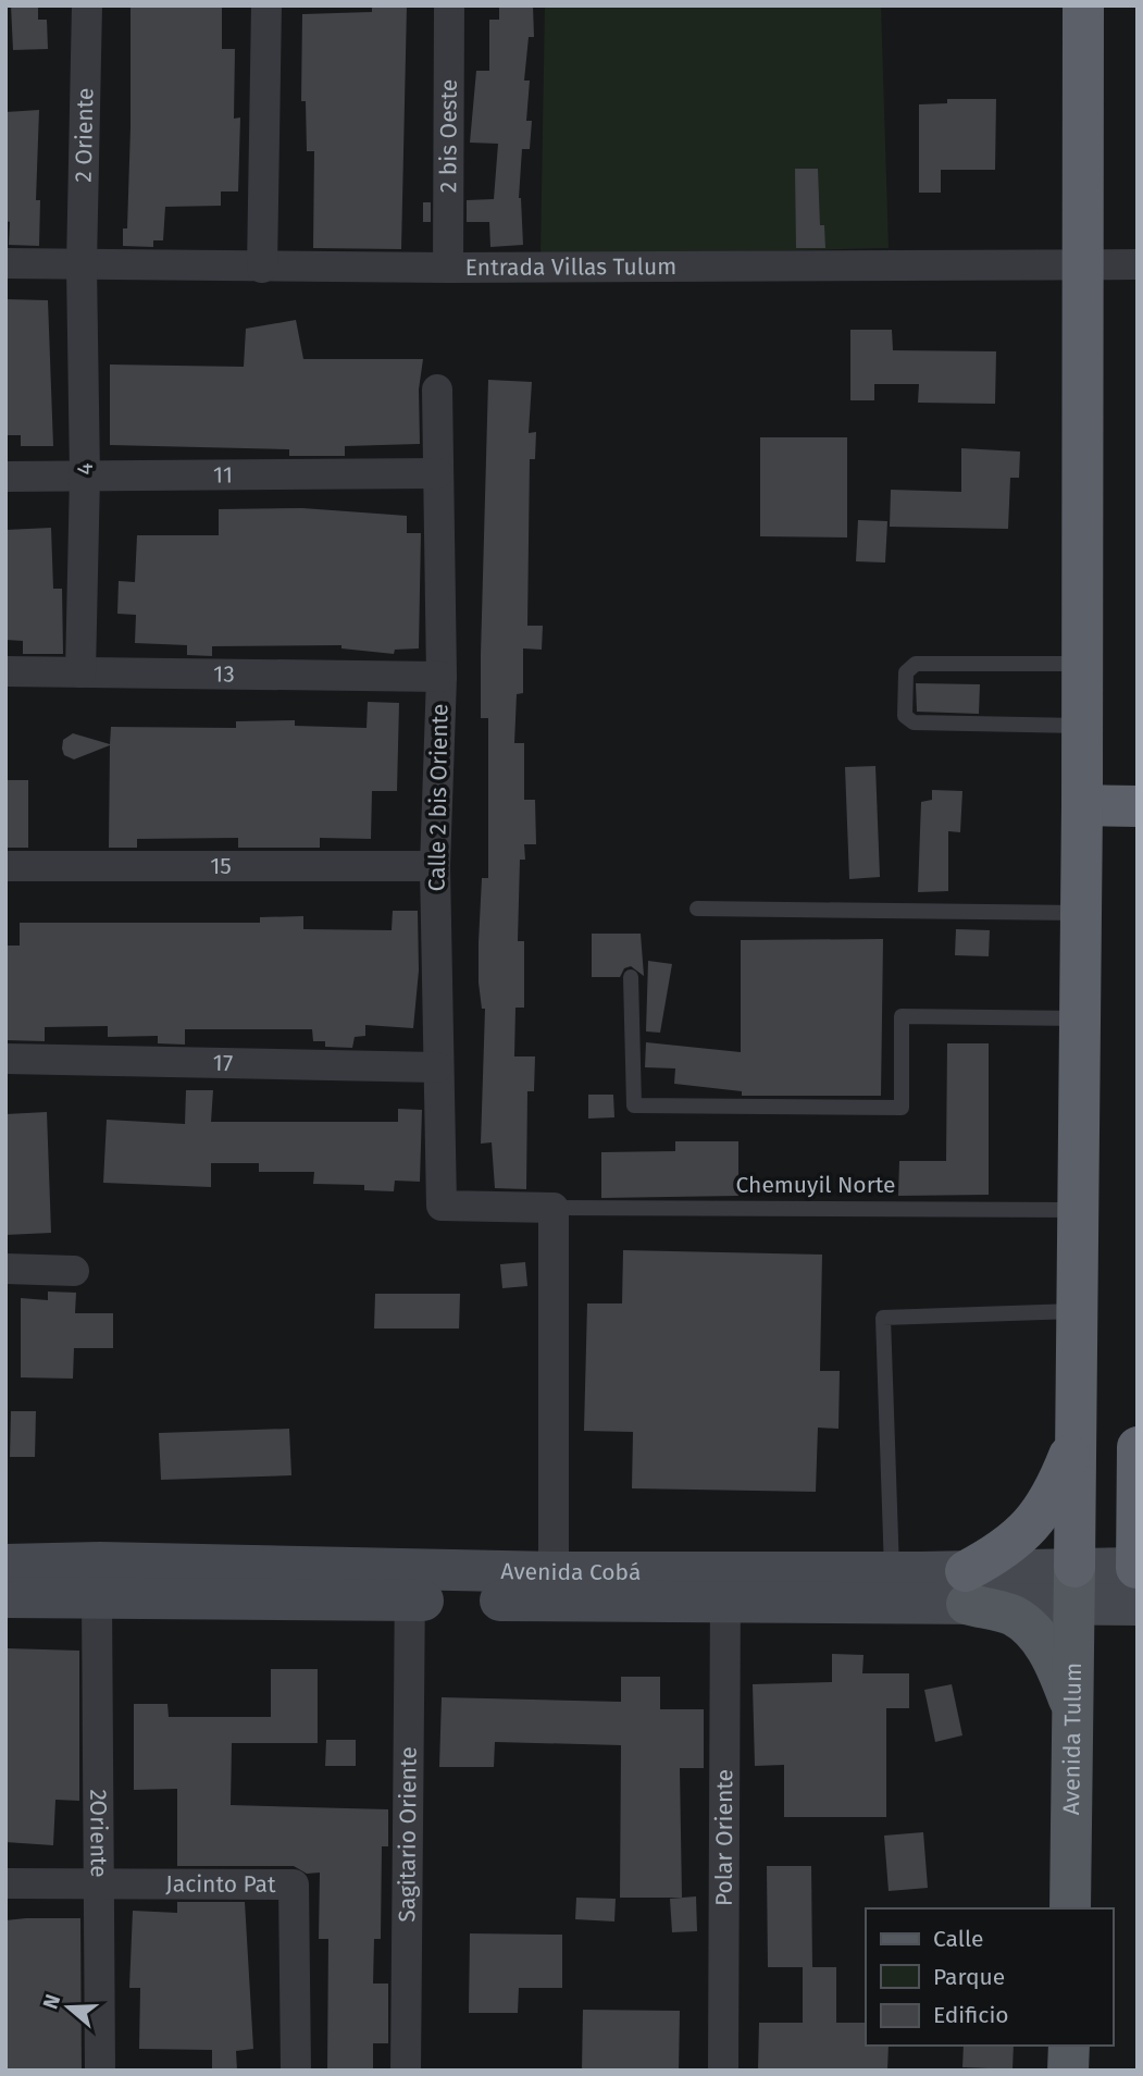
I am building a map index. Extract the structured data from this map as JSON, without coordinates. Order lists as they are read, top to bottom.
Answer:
{
  "streets": {
    "main road": ["Avenida Cobá", "Avenida Tulum"],
    "street": [
      "2 Oriente",
      "2 bis Oeste",
      "Entrada Villas Tulum",
      "4",
      "11",
      "13",
      "Calle 2 bis Oriente",
      "15",
      "17",
      "2Oriente",
      "Sagitario Oriente",
      "Polar Oriente",
      "Jacinto Pat"
    ],
    "lane": ["Chemuyil Norte"]
  },
  "crossings": [
    ["2 Oriente", "Entrada Villas Tulum"],
    ["2 Oriente", "4"],
    ["2 bis Oeste", "Entrada Villas Tulum"],
    ["Entrada Villas Tulum", "4"],
    ["4", "11"],
    ["4", "13"],
    ["11", "Calle 2 bis Oriente"],
    ["13", "Calle 2 bis Oriente"],
    ["Calle 2 bis Oriente", "15"],
    ["Calle 2 bis Oriente", "17"],
    ["Calle 2 bis Oriente", "Chemuyil Norte"],
    ["Avenida Cobá", "Avenida Tulum"],
    ["Avenida Cobá", "2Oriente"],
    ["Avenida Cobá", "Sagitario Oriente"],
    ["Avenida Cobá", "Polar Oriente"],
    ["2Oriente", "Jacinto Pat"]
  ],
  "legend": ["Calle", "Parque", "Edificio"],
  "north": "left"
}
